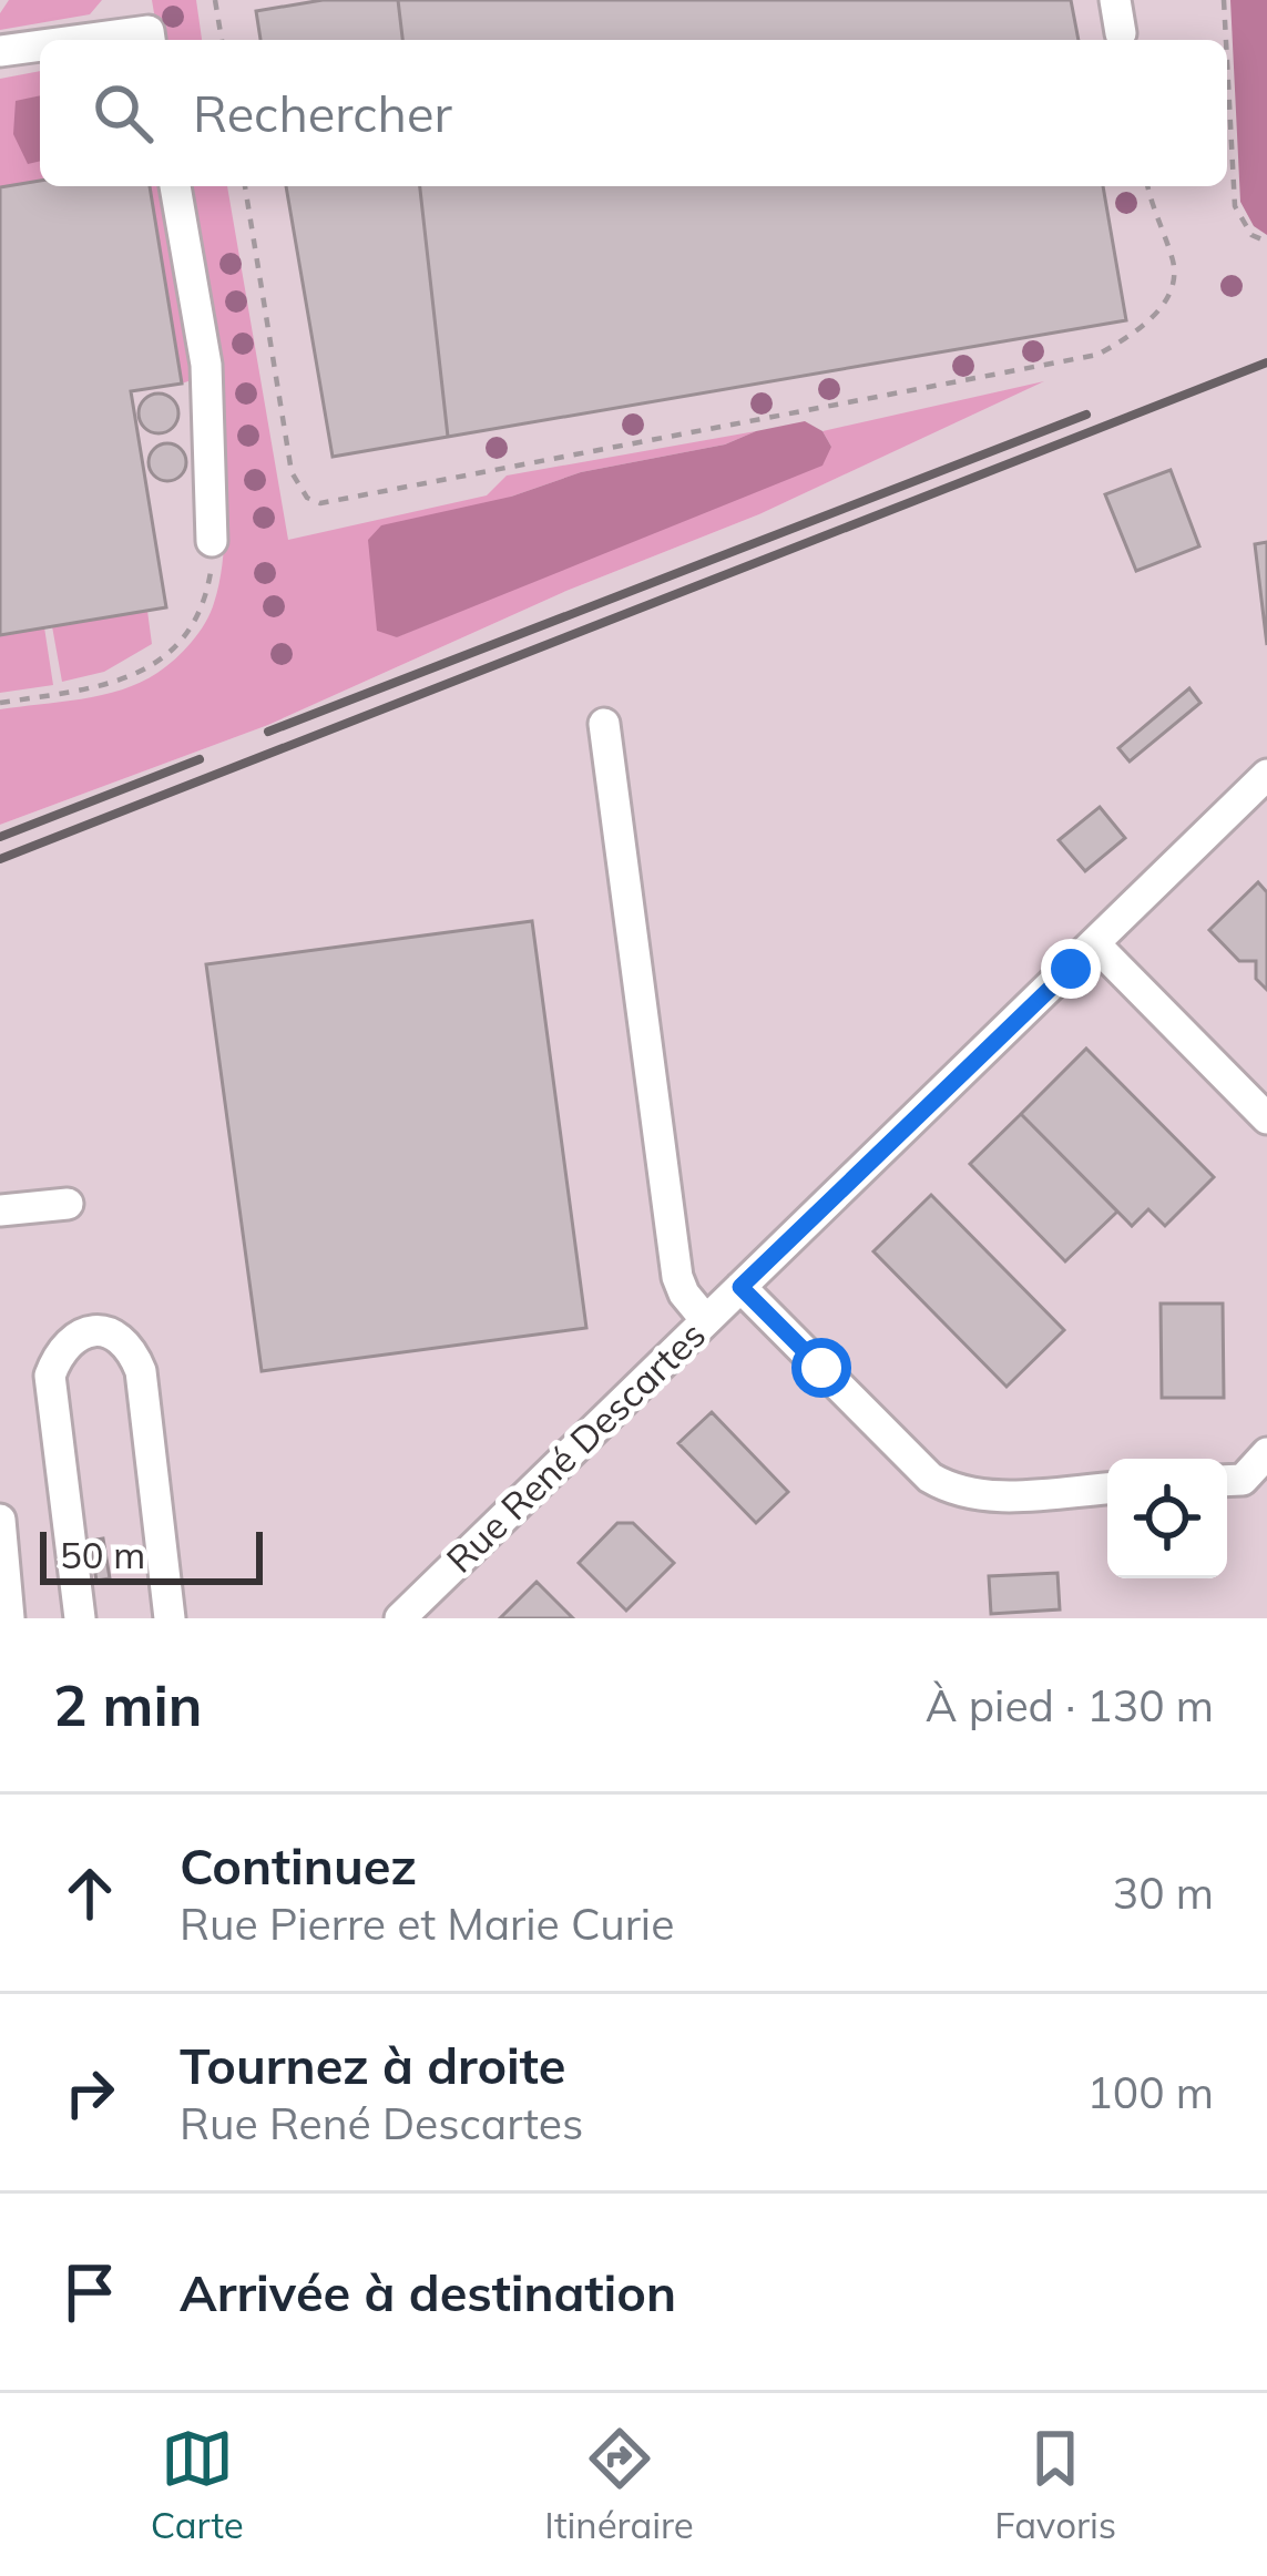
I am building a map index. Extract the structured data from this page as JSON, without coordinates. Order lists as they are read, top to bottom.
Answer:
{
  "streets": {
    "street": ["Rue René Descartes"]
  },
  "scale_bar": "50 m",
  "page": {
    "search": "Rechercher",
    "scale": "50 m",
    "heading": ["2 min", "À pied · 130 m"],
    "list": [
      ["Continuez", "Rue Pierre et Marie Curie", "30 m"],
      ["Tournez à droite", "Rue René Descartes", "100 m"],
      "Arrivée à destination"
    ],
    "nav": ["Carte", "Itinéraire", "Favoris"]
  }
}
